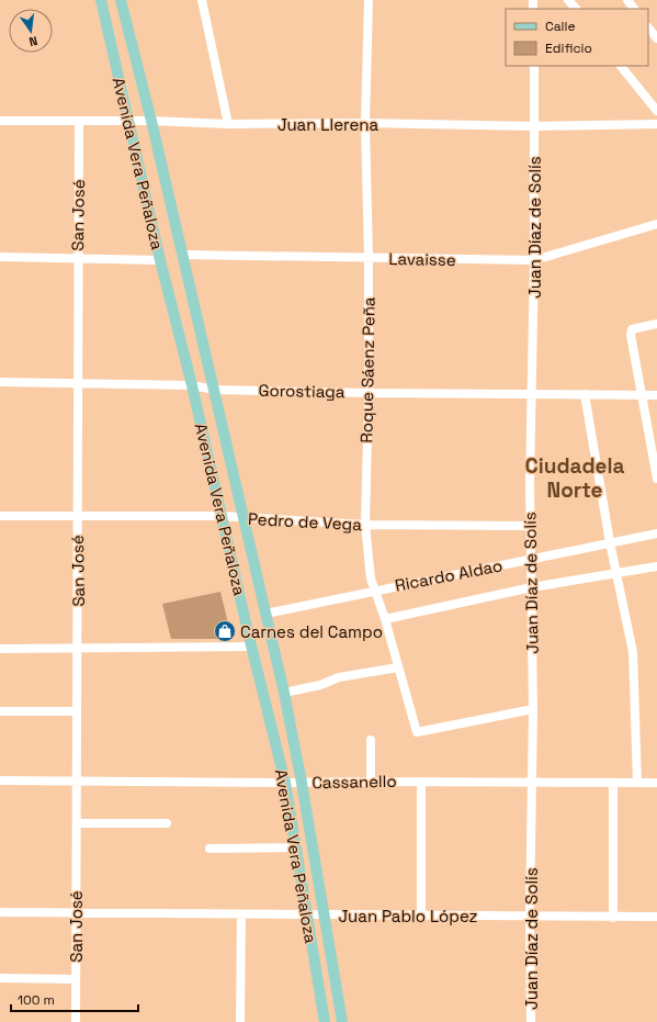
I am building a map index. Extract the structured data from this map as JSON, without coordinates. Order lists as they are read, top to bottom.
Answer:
{
  "streets": {
    "main road": ["Avenida Vera Peñaloza"],
    "street": [
      "Juan Llerena",
      "San José",
      "Juan Díaz de Solís",
      "Lavaisse",
      "Roque Sáenz Peña",
      "Gorostiaga",
      "Pedro de Vega",
      "Ricardo Aldao",
      "Cassanello",
      "Juan Pablo López"
    ]
  },
  "crossings": [
    ["Juan Llerena", "Avenida Vera Peñaloza"],
    ["Juan Llerena", "San José"],
    ["Juan Llerena", "Juan Díaz de Solís"],
    ["Juan Llerena", "Roque Sáenz Peña"],
    ["Avenida Vera Peñaloza", "Lavaisse"],
    ["Avenida Vera Peñaloza", "Gorostiaga"],
    ["Avenida Vera Peñaloza", "Pedro de Vega"],
    ["Avenida Vera Peñaloza", "Ricardo Aldao"],
    ["Avenida Vera Peñaloza", "Cassanello"],
    ["Avenida Vera Peñaloza", "Juan Pablo López"],
    ["San José", "Gorostiaga"],
    ["San José", "Pedro de Vega"],
    ["San José", "Cassanello"],
    ["San José", "Juan Pablo López"],
    ["Juan Díaz de Solís", "Lavaisse"],
    ["Juan Díaz de Solís", "Roque Sáenz Peña"],
    ["Juan Díaz de Solís", "Gorostiaga"],
    ["Juan Díaz de Solís", "Pedro de Vega"],
    ["Juan Díaz de Solís", "Ricardo Aldao"],
    ["Juan Díaz de Solís", "Cassanello"],
    ["Juan Díaz de Solís", "Juan Pablo López"],
    ["Lavaisse", "Roque Sáenz Peña"],
    ["Roque Sáenz Peña", "Gorostiaga"],
    ["Roque Sáenz Peña", "Pedro de Vega"],
    ["Roque Sáenz Peña", "Ricardo Aldao"]
  ],
  "districts": ["Ciudadela Norte"],
  "places": {
    "shop": ["Carnes del Campo"]
  },
  "legend": ["Calle", "Edificio"],
  "scale_bar": "100 m",
  "north": "bottom"
}
